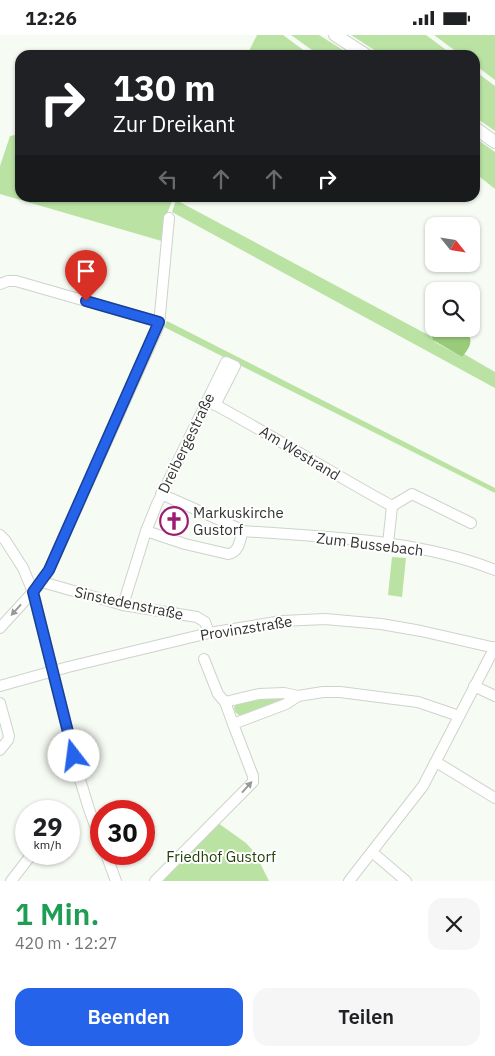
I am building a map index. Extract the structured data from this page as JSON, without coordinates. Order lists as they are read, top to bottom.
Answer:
{
  "streets": {
    "street": [
      "Dreibergestraße",
      "Am Westrand",
      "Zum Bussebach",
      "Sinstedenstraße",
      "Provinzstraße"
    ]
  },
  "crossings": [
    ["Dreibergestraße", "Am Westrand"],
    ["Dreibergestraße", "Sinstedenstraße"],
    ["Sinstedenstraße", "Provinzstraße"]
  ],
  "parks": ["Friedhof Gustorf"],
  "places": {
    "church": ["Markuskirche Gustorf"]
  },
  "north": "bottom right",
  "page": {
    "status": "12:26",
    "turn": ["130 m", "Zur Dreikant"],
    "speed": "29 km/h",
    "limit": "30",
    "heading": ["1 Min.", "420 m · 12:27"],
    "buttons": ["Beenden", "Teilen"]
  }
}
